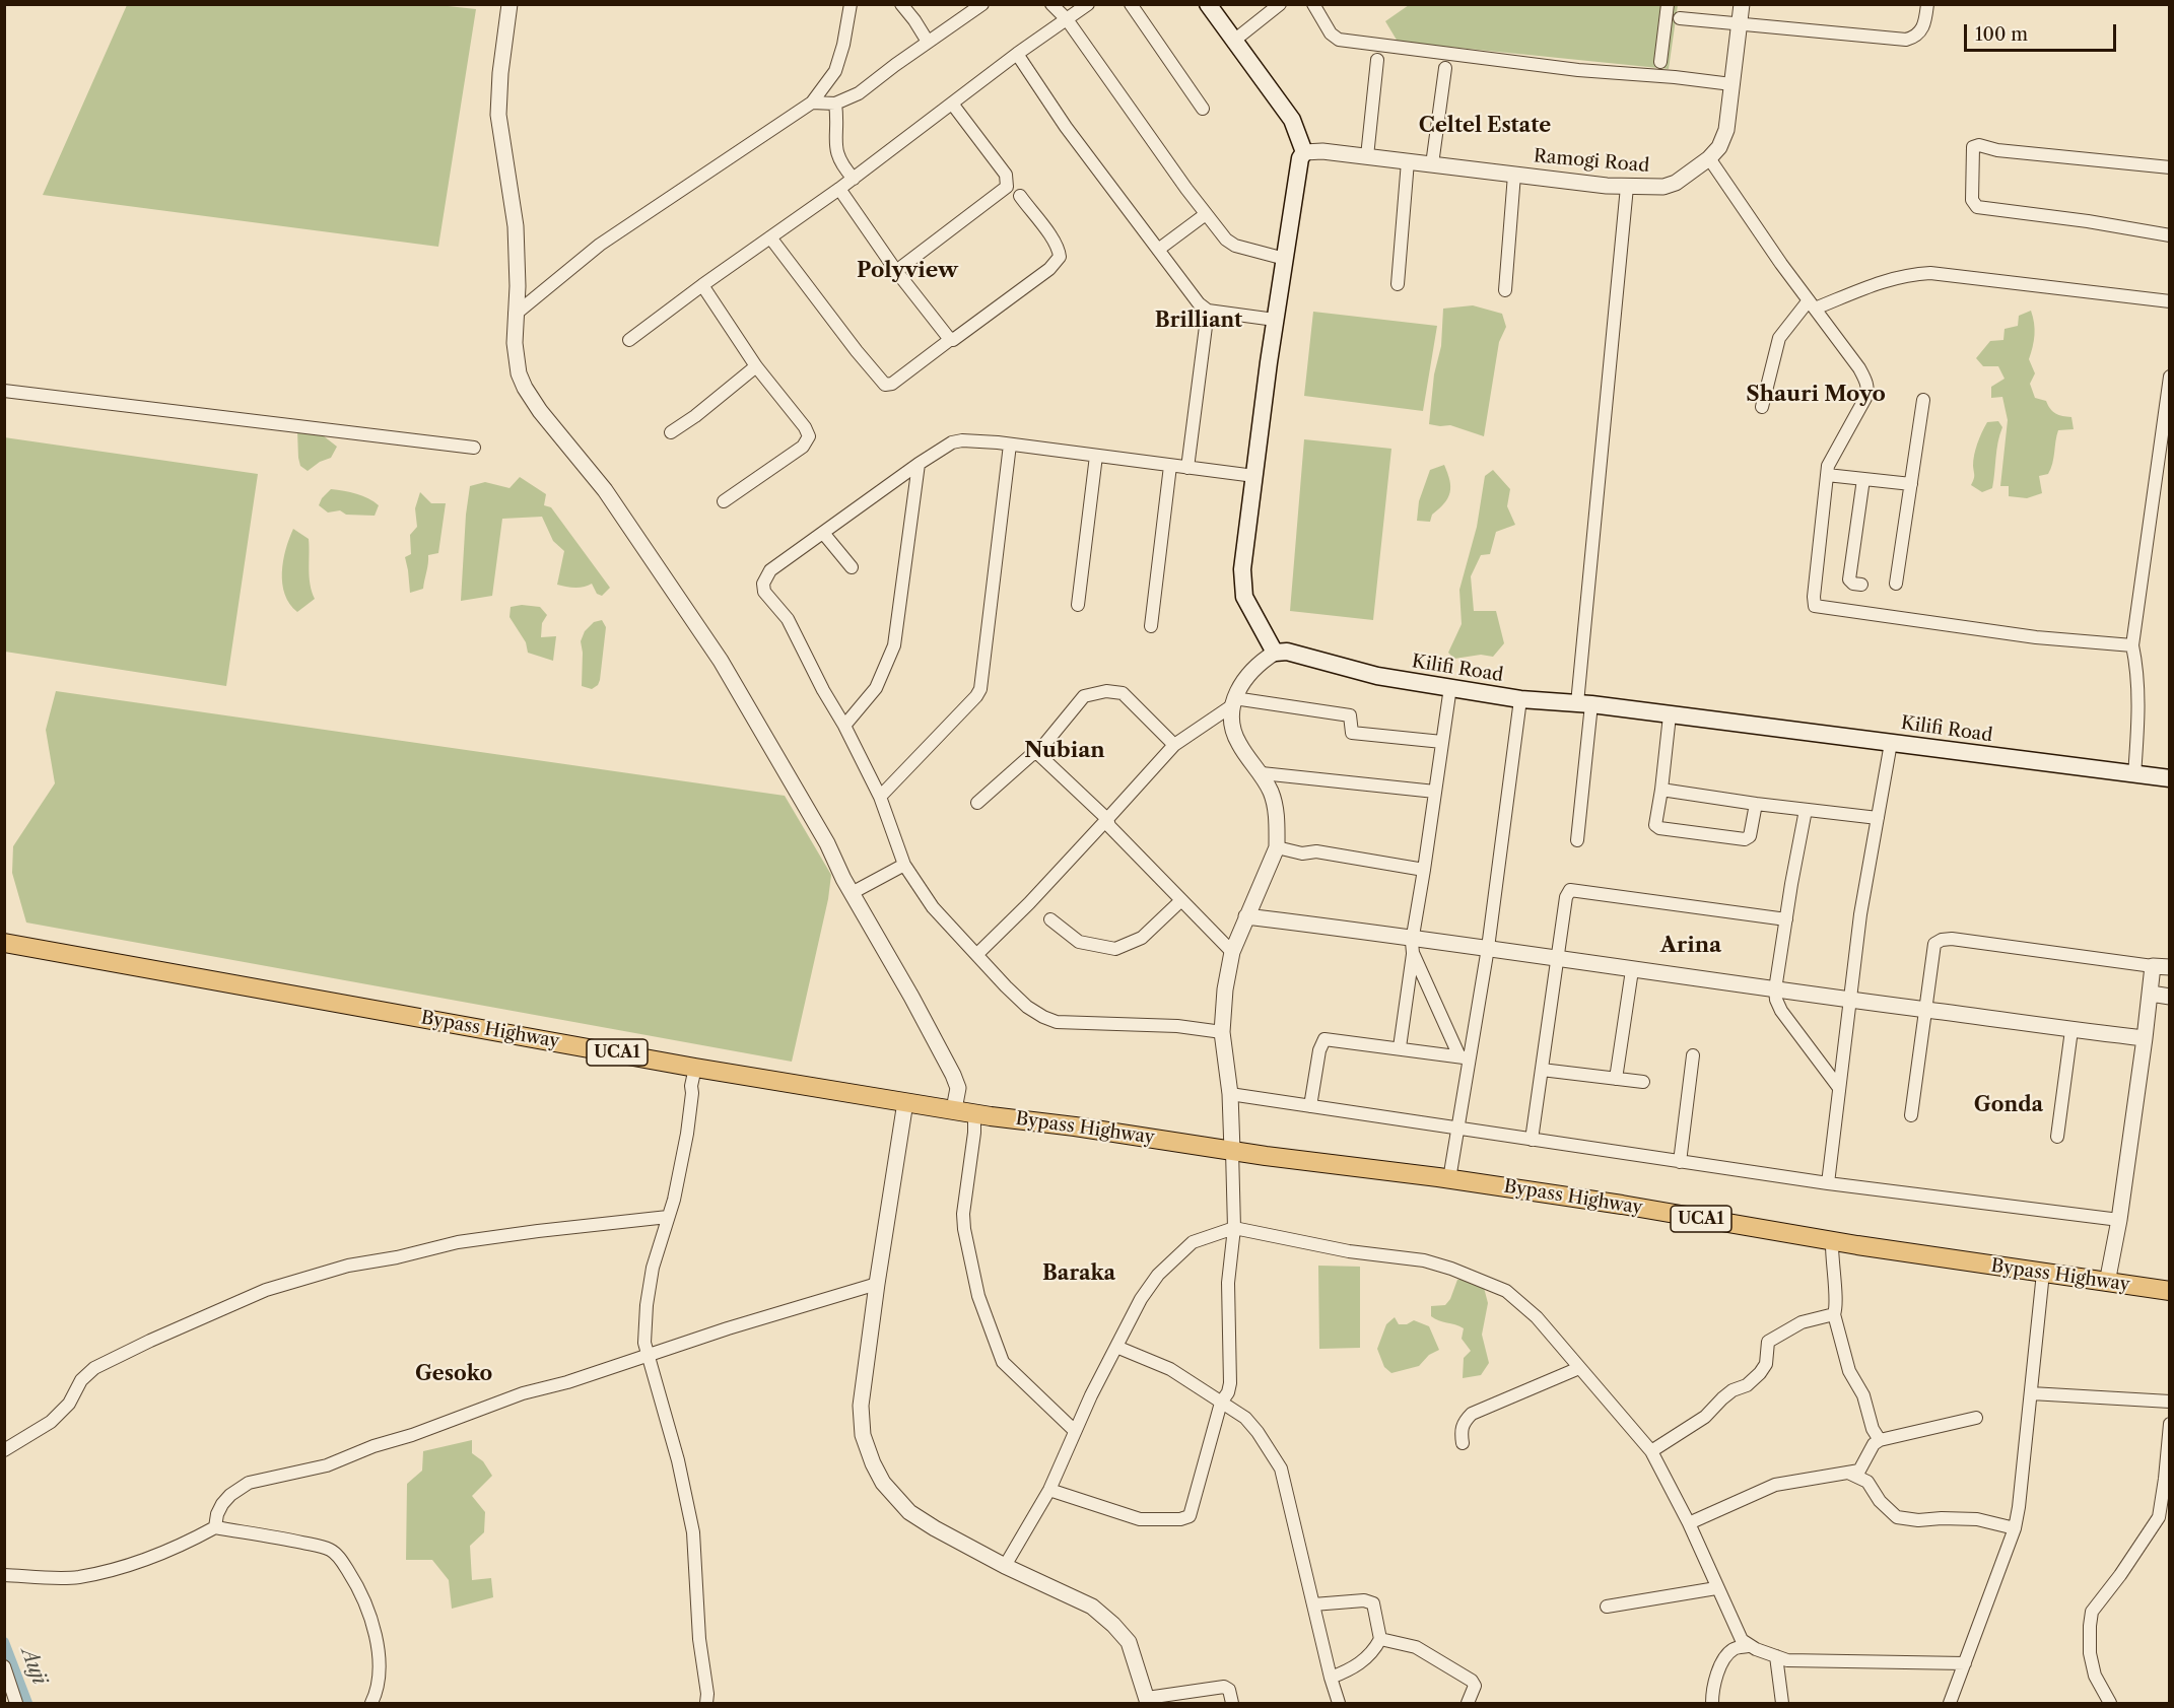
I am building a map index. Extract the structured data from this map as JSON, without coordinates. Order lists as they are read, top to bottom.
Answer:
{
  "streets": {
    "main road": ["Kilifi Road", "Bypass Highway", "UCA1"],
    "street": ["Ramogi Road"]
  },
  "districts": [
    "Celtel Estate",
    "Polyview",
    "Brilliant",
    "Shauri Moyo",
    "Nubian",
    "Arina",
    "Gonda",
    "Baraka",
    "Gesoko"
  ],
  "water": ["Auji"],
  "scale_bar": "100 m"
}
